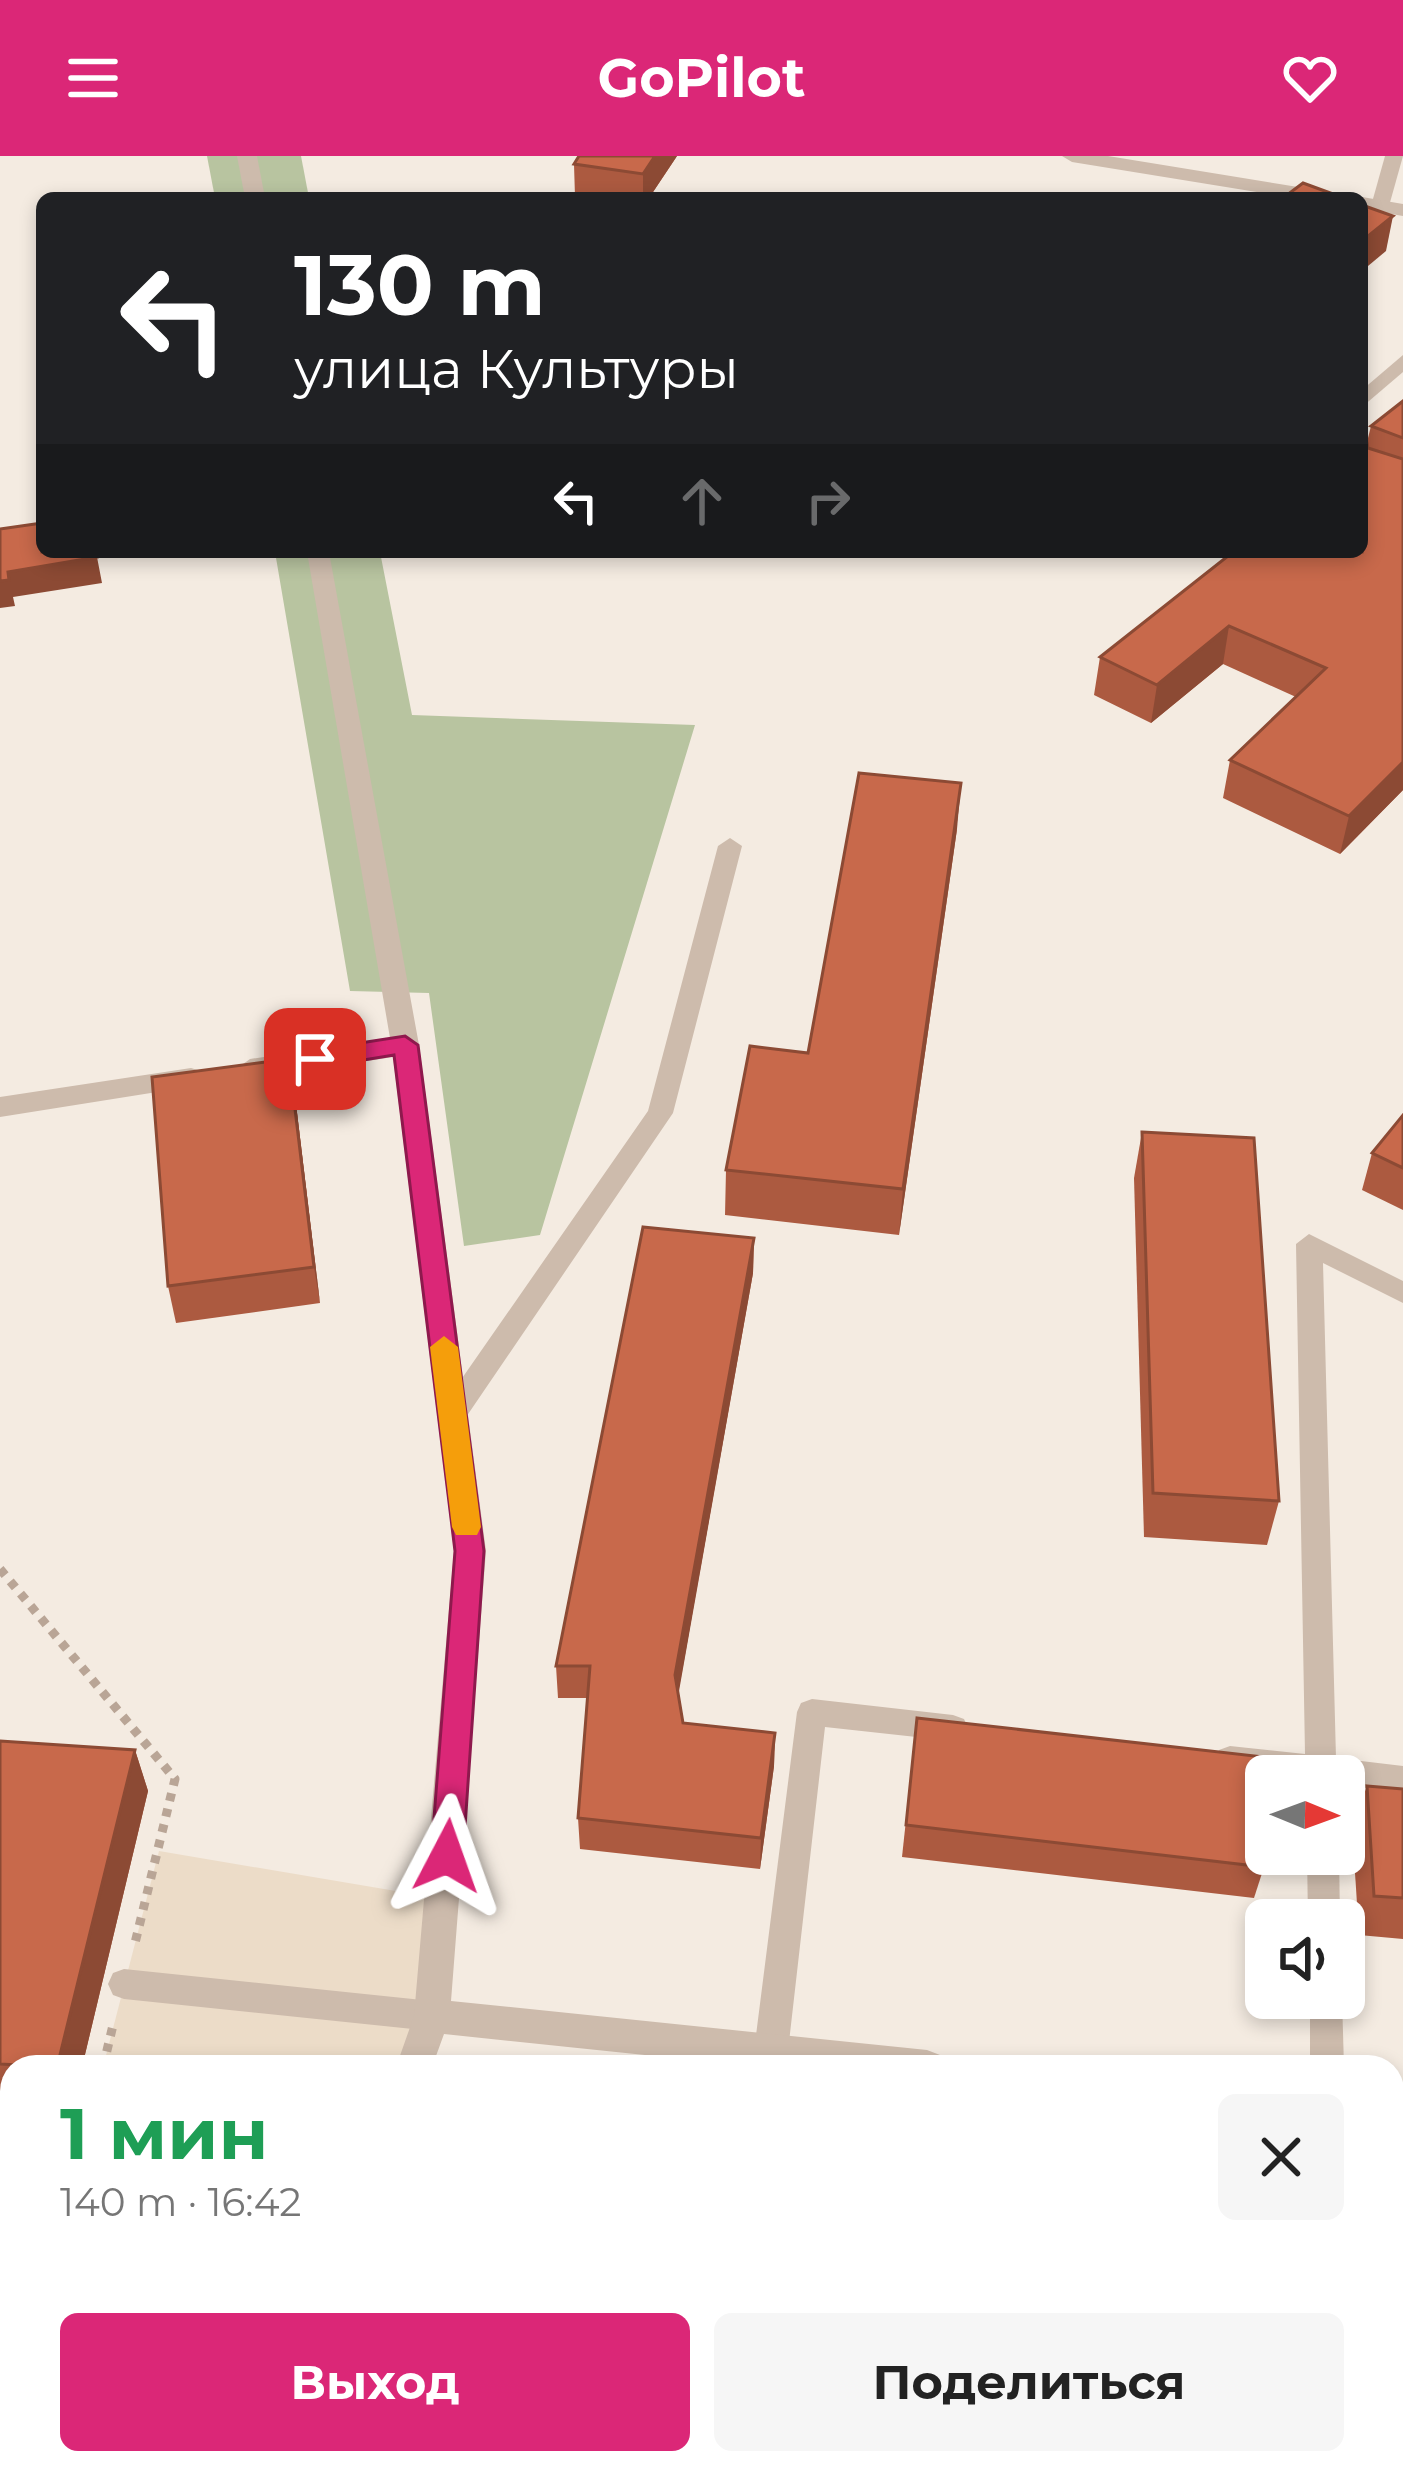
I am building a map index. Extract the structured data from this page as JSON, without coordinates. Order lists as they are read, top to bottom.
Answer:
{
  "north": "right",
  "page": {
    "header": "GoPilot",
    "turn": ["130 m", "улица Культуры"],
    "heading": ["1 мин", "140 m · 16:42"],
    "buttons": ["Выход", "Поделиться"]
  }
}
